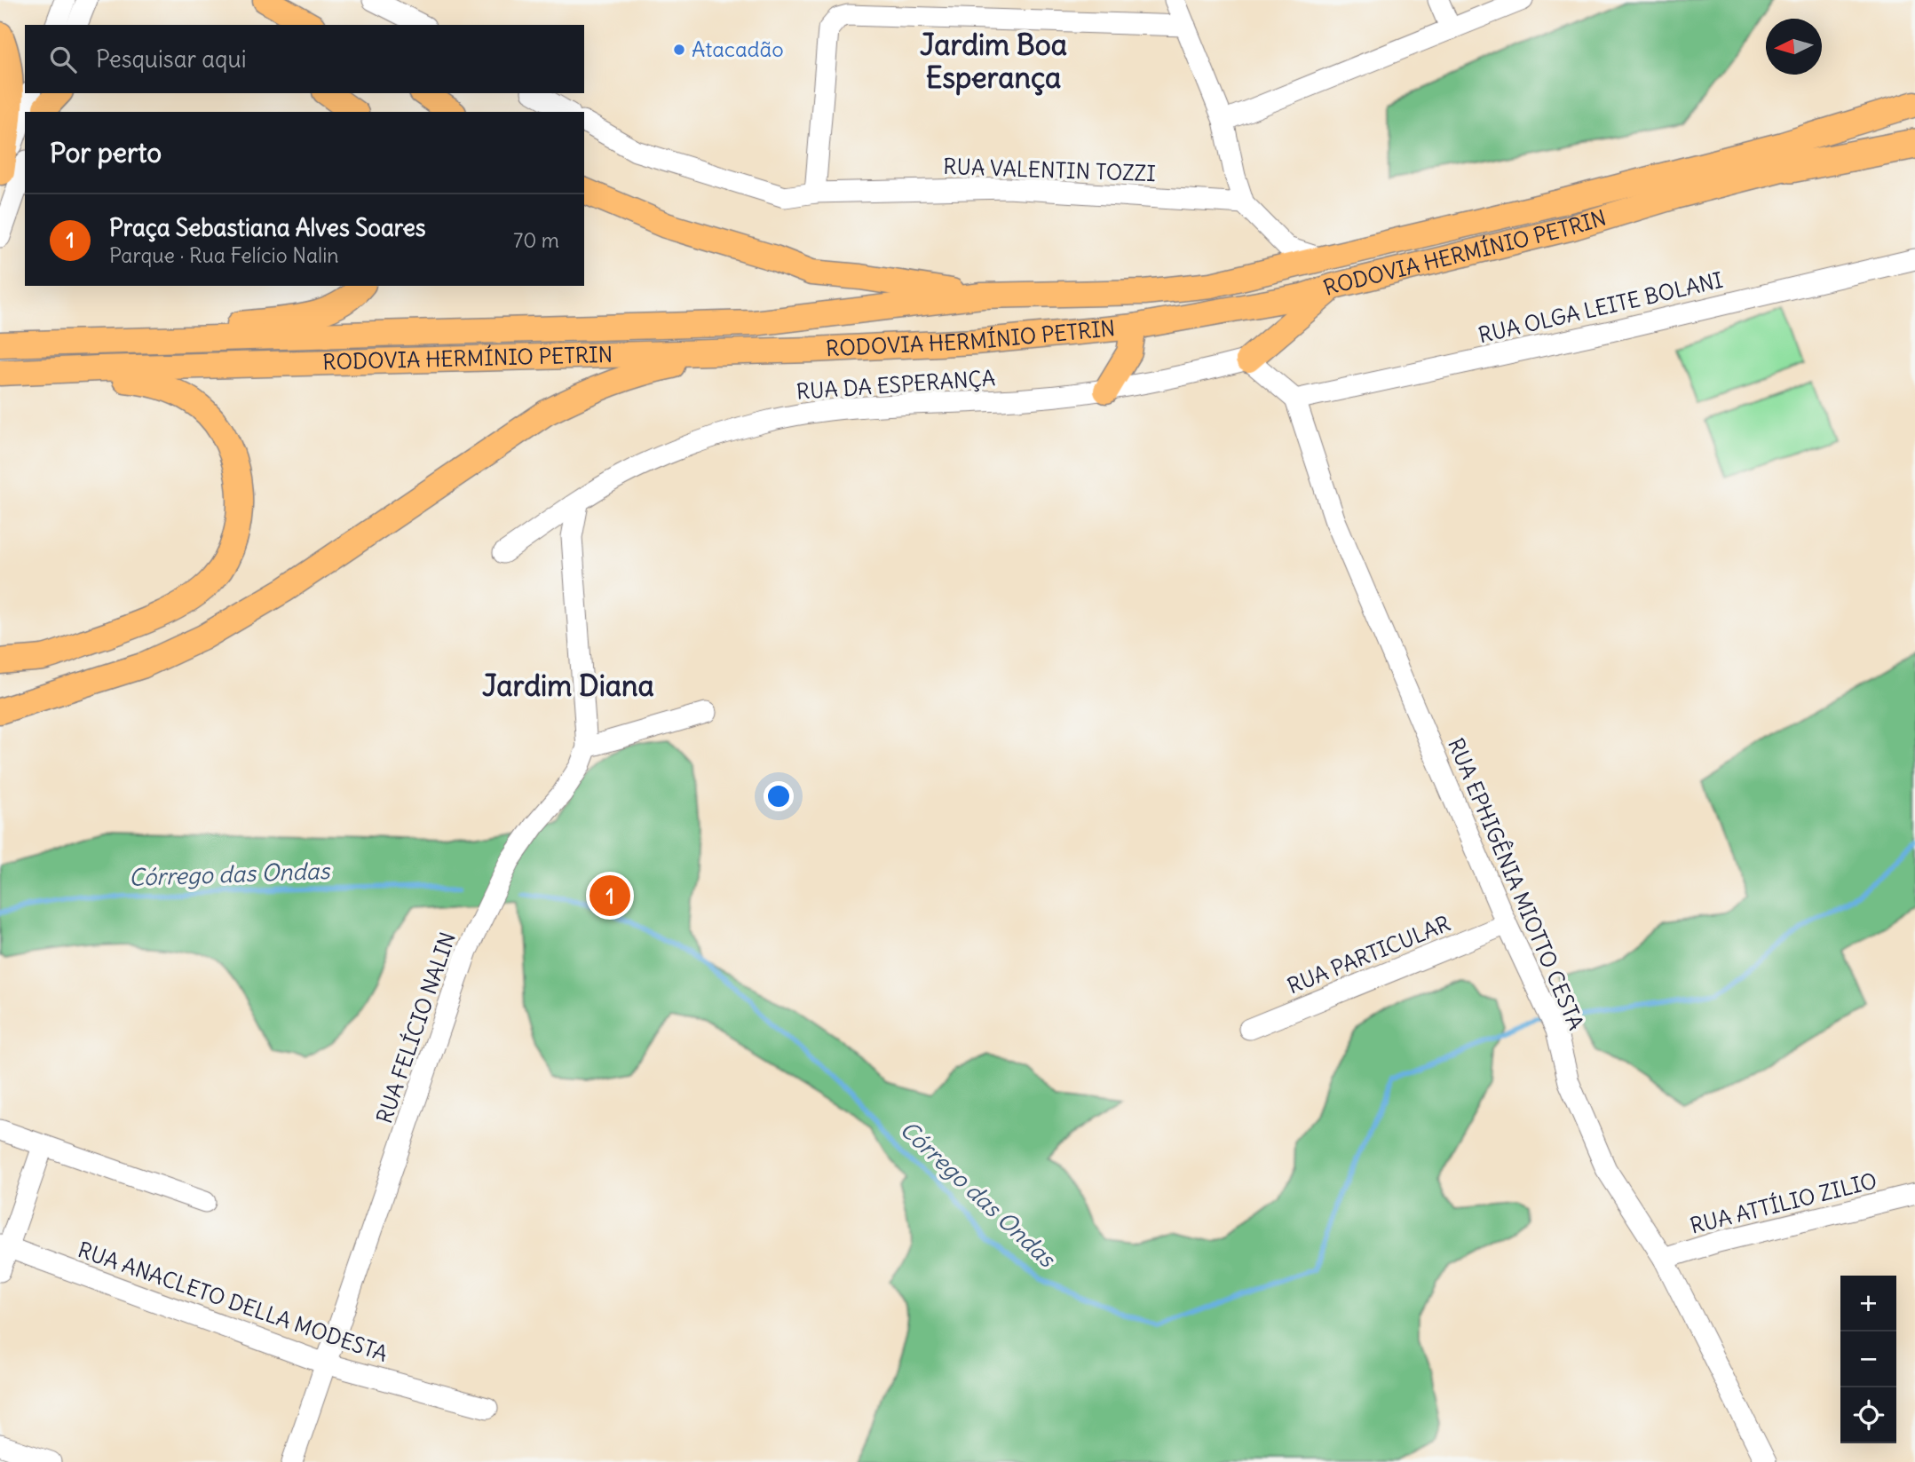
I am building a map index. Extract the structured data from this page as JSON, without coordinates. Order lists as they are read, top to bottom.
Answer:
{
  "streets": {
    "main road": ["RODOVIA HERMÍNIO PETRIN"],
    "street": [
      "RUA VALENTIN TOZZI",
      "RUA OLGA LEITE BOLANI",
      "RUA DA ESPERANÇA",
      "RUA EPHIGÊNIA MIOTTO CESTA",
      "RUA PARTICULAR",
      "RUA FELÍCIO NALIN",
      "RUA ATTÍLIO ZILIO",
      "RUA ANACLETO DELLA MODESTA"
    ]
  },
  "crossings": [
    ["RUA OLGA LEITE BOLANI", "RUA EPHIGÊNIA MIOTTO CESTA"],
    ["RUA EPHIGÊNIA MIOTTO CESTA", "RUA PARTICULAR"],
    ["RUA EPHIGÊNIA MIOTTO CESTA", "RUA ATTÍLIO ZILIO"],
    ["RUA FELÍCIO NALIN", "RUA ANACLETO DELLA MODESTA"]
  ],
  "districts": ["Jardim Boa Esperança", "Jardim Diana"],
  "water": ["Córrego das Ondas"],
  "places": ["Atacadão"],
  "north": "left",
  "page": {
    "search": "Pesquisar aqui",
    "heading": "Por perto",
    "list": [
      {
        "mark": "1",
        "name": "Praça Sebastiana Alves Soares",
        "note": "Parque · Rua Felício Nalin",
        "value": "70 m"
      }
    ],
    "pins": "1",
    "map_buttons": ["+", "−"]
  }
}
